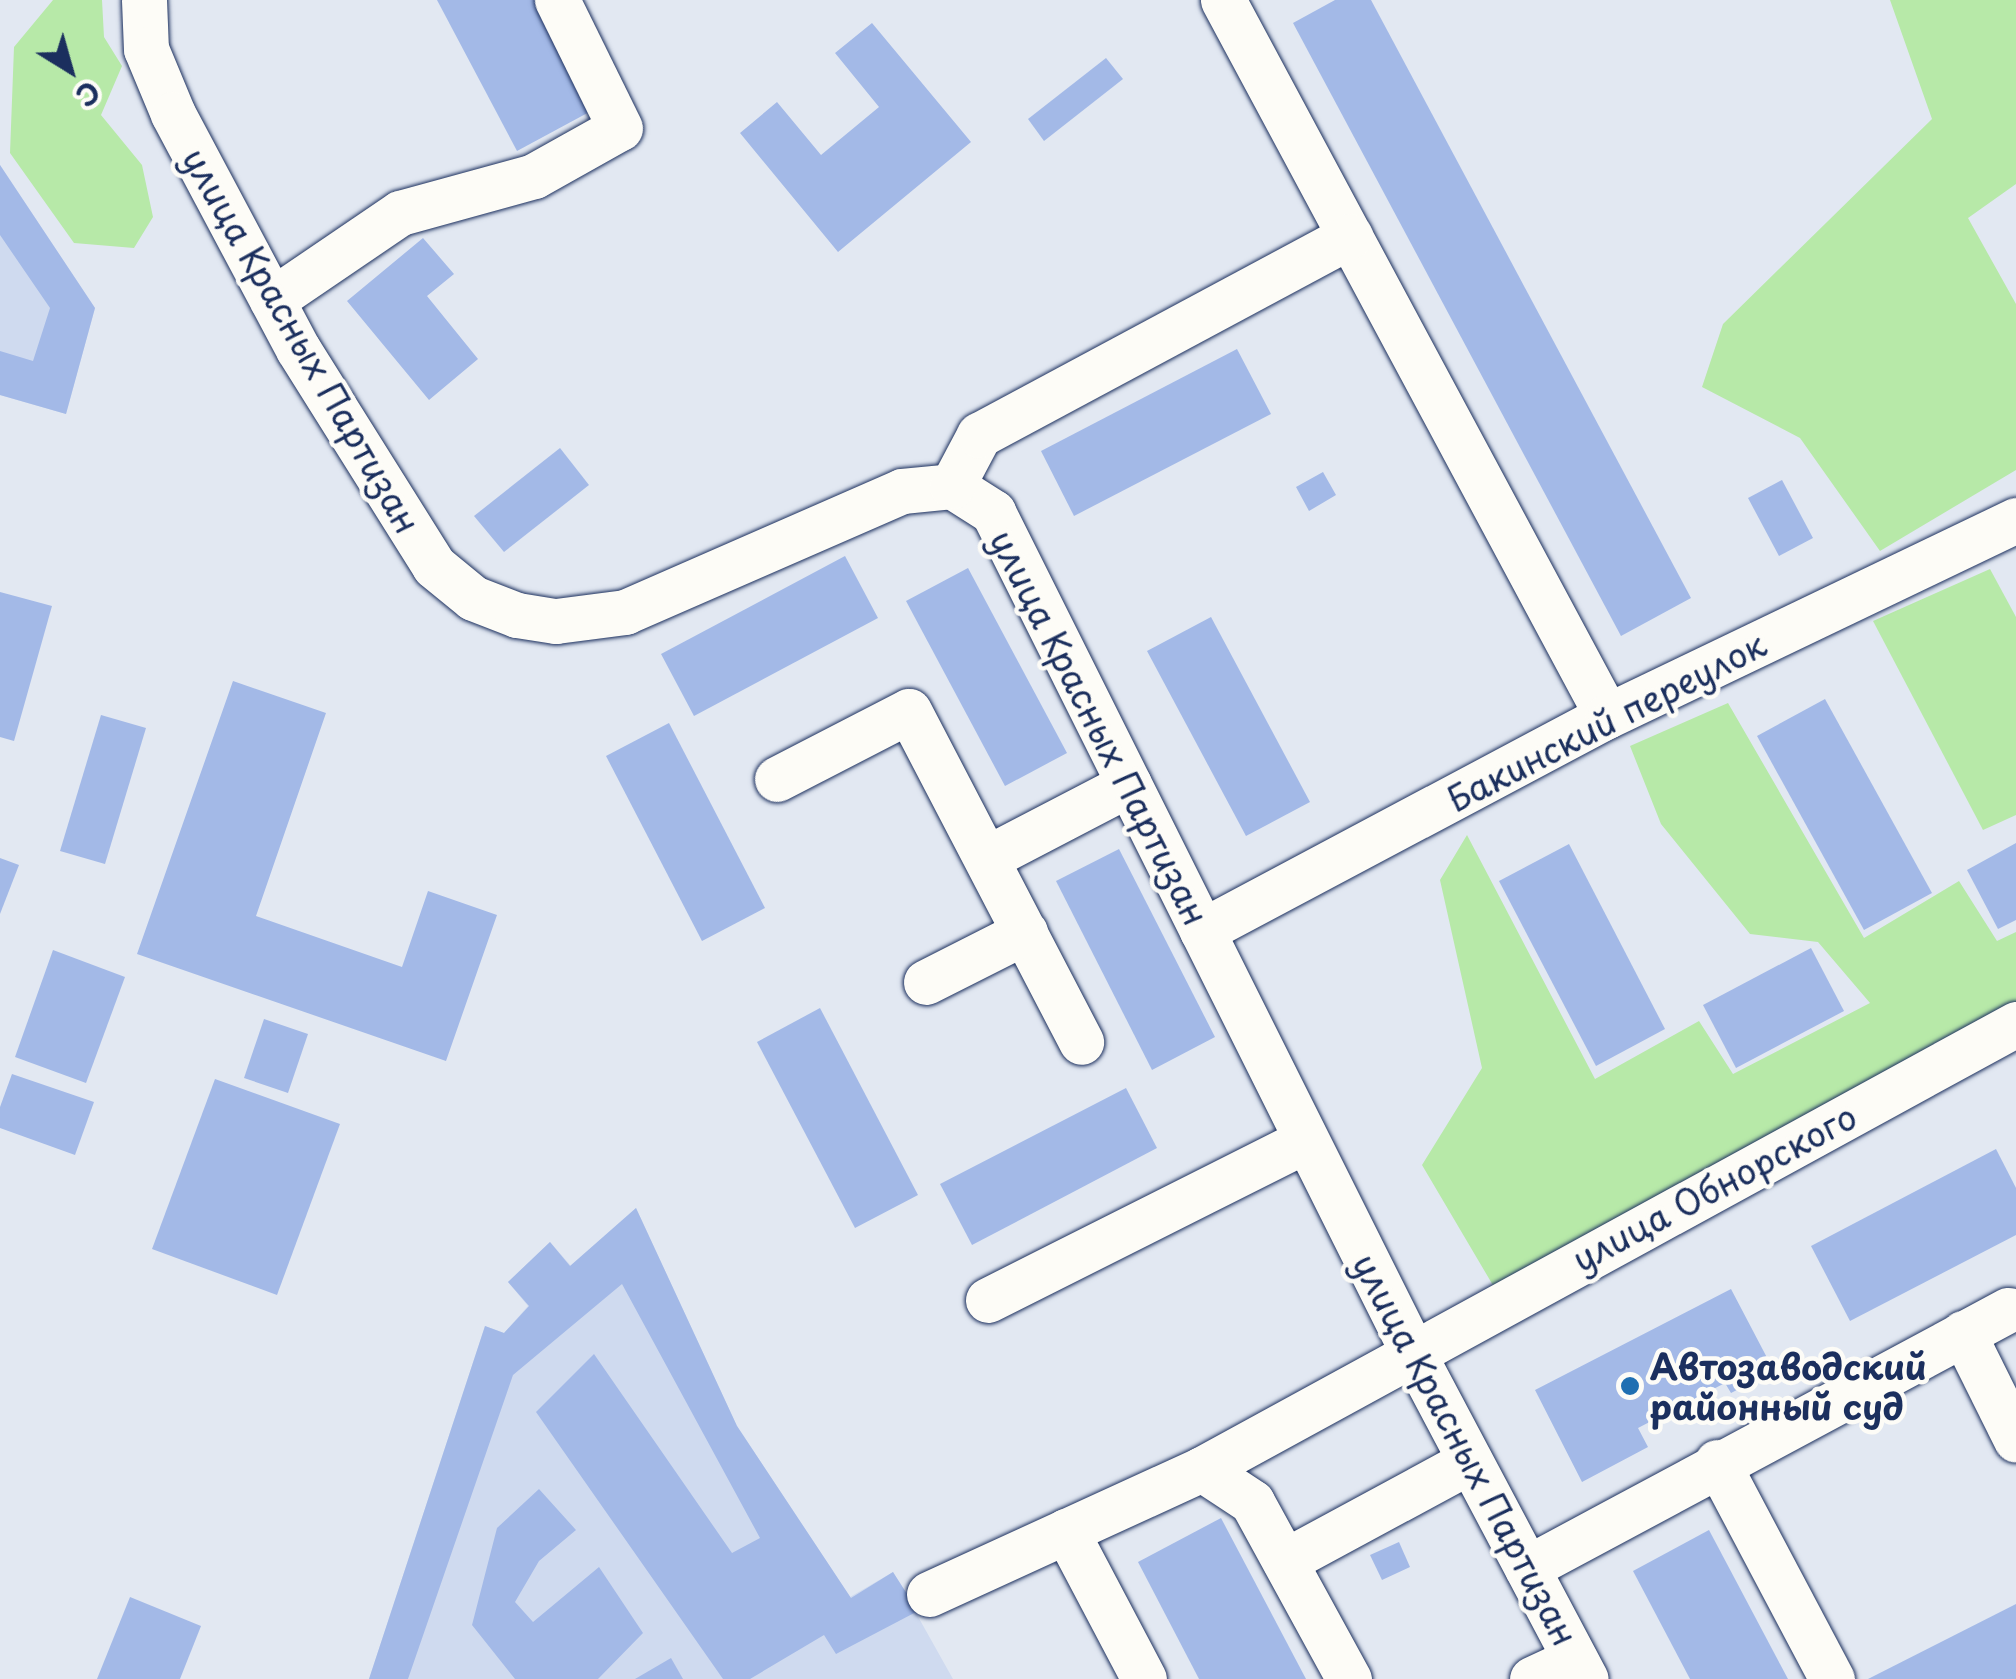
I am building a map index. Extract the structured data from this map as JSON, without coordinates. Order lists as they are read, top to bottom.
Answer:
{
  "streets": {
    "street": ["улица Красных Партизан", "Бакинский переулок", "улица Обнорского"]
  },
  "crossings": [
    ["улица Красных Партизан", "Бакинский переулок"],
    ["улица Красных Партизан", "улица Обнорского"]
  ],
  "places": ["Автозаводский районный суд"],
  "north": "bottom right"
}
